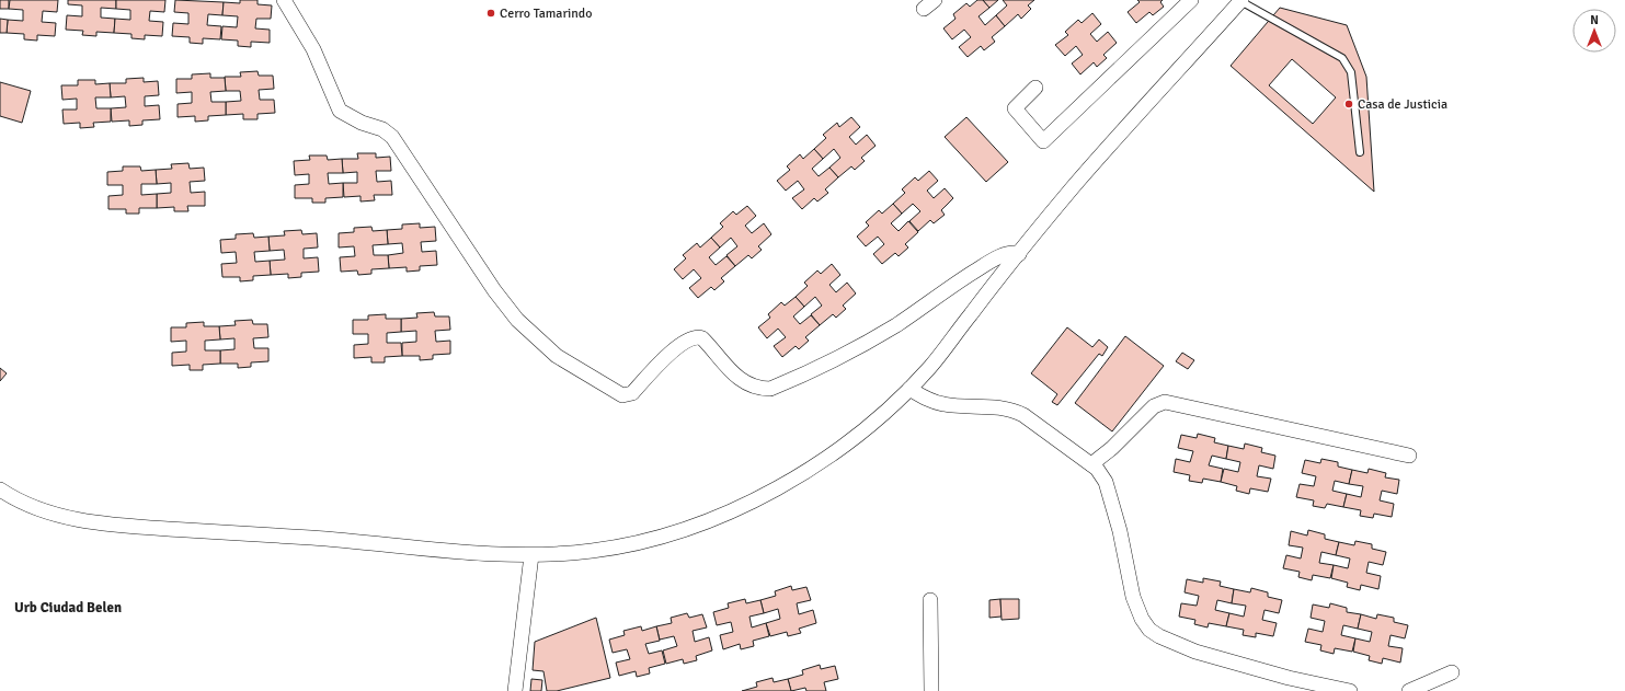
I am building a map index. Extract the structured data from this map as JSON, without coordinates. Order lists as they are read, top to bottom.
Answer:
{
  "districts": ["Urb Ciudad Belen"],
  "places": ["Cerro Tamarindo", "Casa de Justicia"],
  "north": "top"
}
